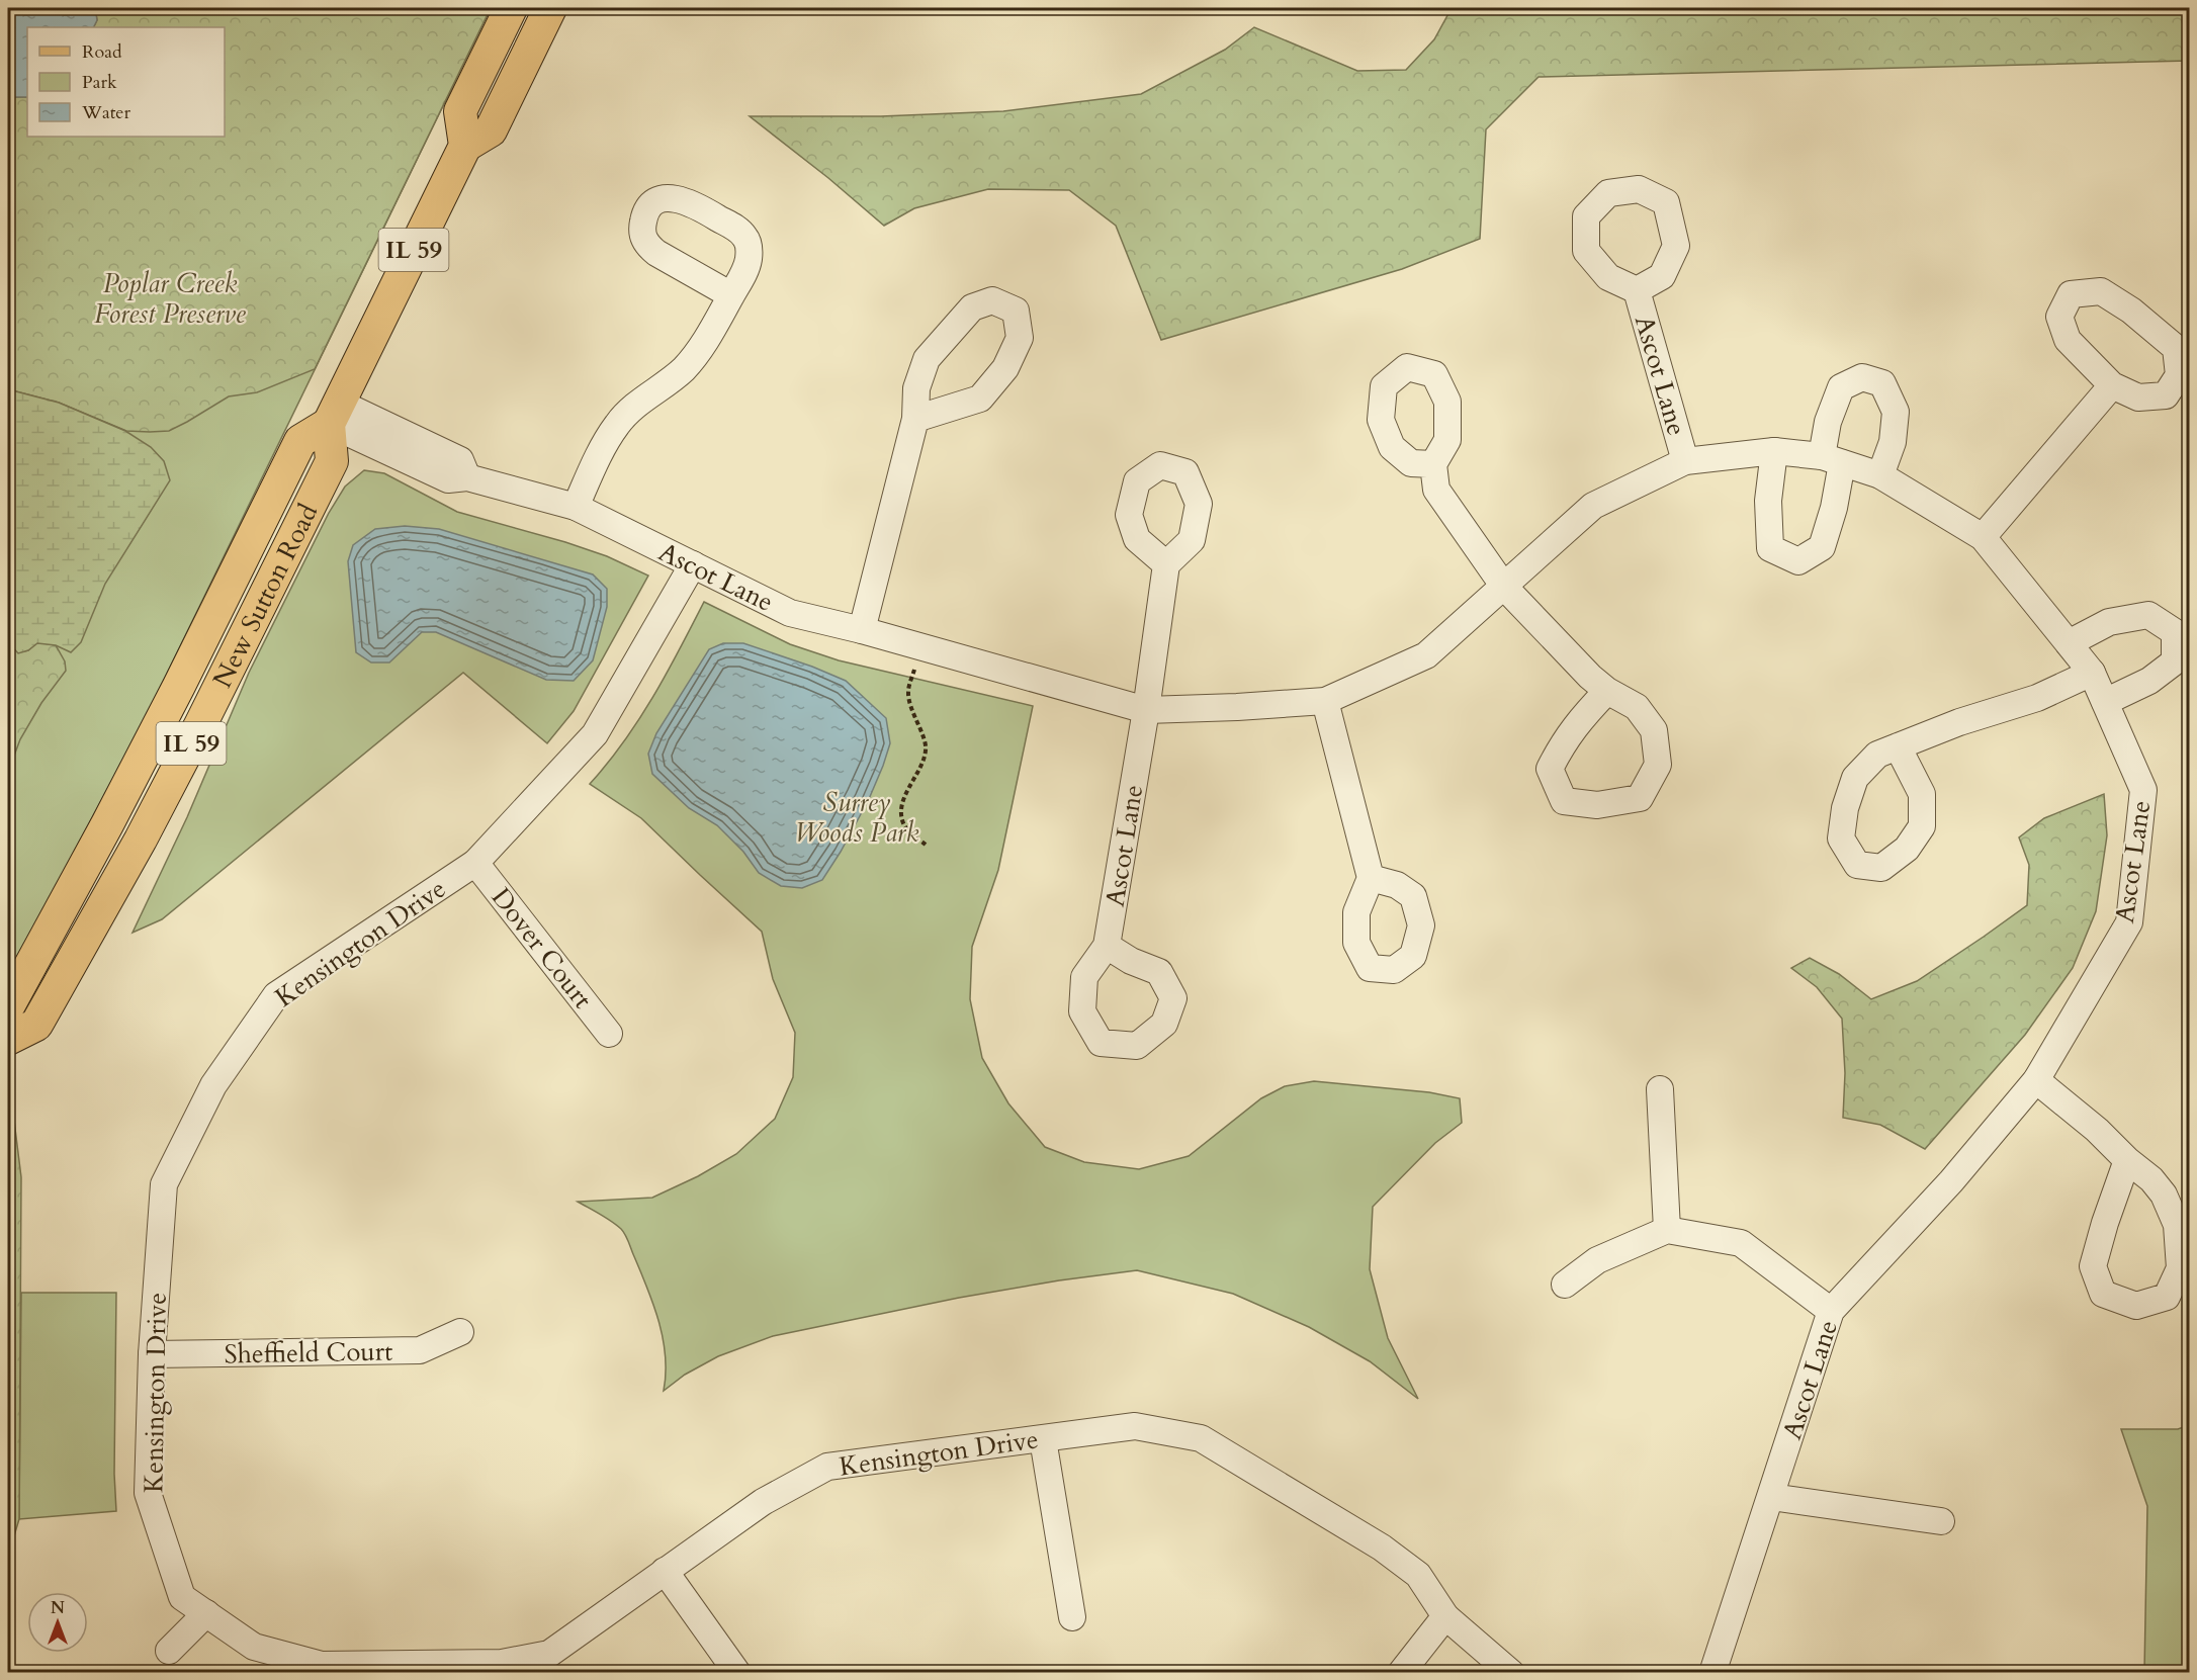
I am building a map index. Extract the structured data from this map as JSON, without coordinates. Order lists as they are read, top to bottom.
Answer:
{
  "streets": {
    "main road": ["IL 59", "New Sutton Road"],
    "street": [
      "Ascot Lane",
      "Kensington Drive",
      "Dover Court",
      "Sheffield Court"
    ]
  },
  "crossings": [
    ["IL 59", "Ascot Lane"],
    ["IL 59", "New Sutton Road"],
    ["Ascot Lane", "New Sutton Road"],
    ["Ascot Lane", "Kensington Drive"],
    ["Kensington Drive", "Dover Court"],
    ["Kensington Drive", "Sheffield Court"]
  ],
  "parks": ["Poplar Creek Forest Preserve", "Surrey Woods Park"],
  "legend": ["Road", "Park", "Water"],
  "north": "top"
}
